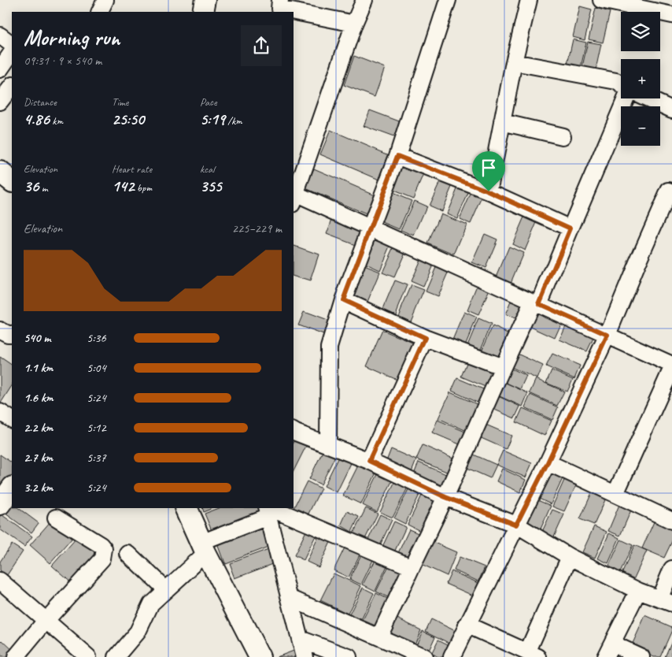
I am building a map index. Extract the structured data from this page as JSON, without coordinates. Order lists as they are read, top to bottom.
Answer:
{
  "page": {
    "map_buttons": ["+", "−"],
    "heading": ["Morning run", "09:31 · 9 × 540 m"],
    "stats": [
      ["Distance", "4.86 km"],
      ["Time", "25:50"],
      ["Pace", "5:19 /km"],
      ["Elevation", "36 m"],
      ["Heart rate", "142 bpm"],
      ["kcal", "355"]
    ],
    "chart": ["Elevation", "225–229 m"],
    "list": [
      {
        "name": "540 m",
        "note": "5:36"
      },
      {
        "name": "1.1 km",
        "note": "5:04"
      },
      {
        "name": "1.6 km",
        "note": "5:24"
      },
      {
        "name": "2.2 km",
        "note": "5:12"
      },
      {
        "name": "2.7 km",
        "note": "5:37"
      },
      {
        "name": "3.2 km",
        "note": "5:24"
      }
    ]
  }
}
